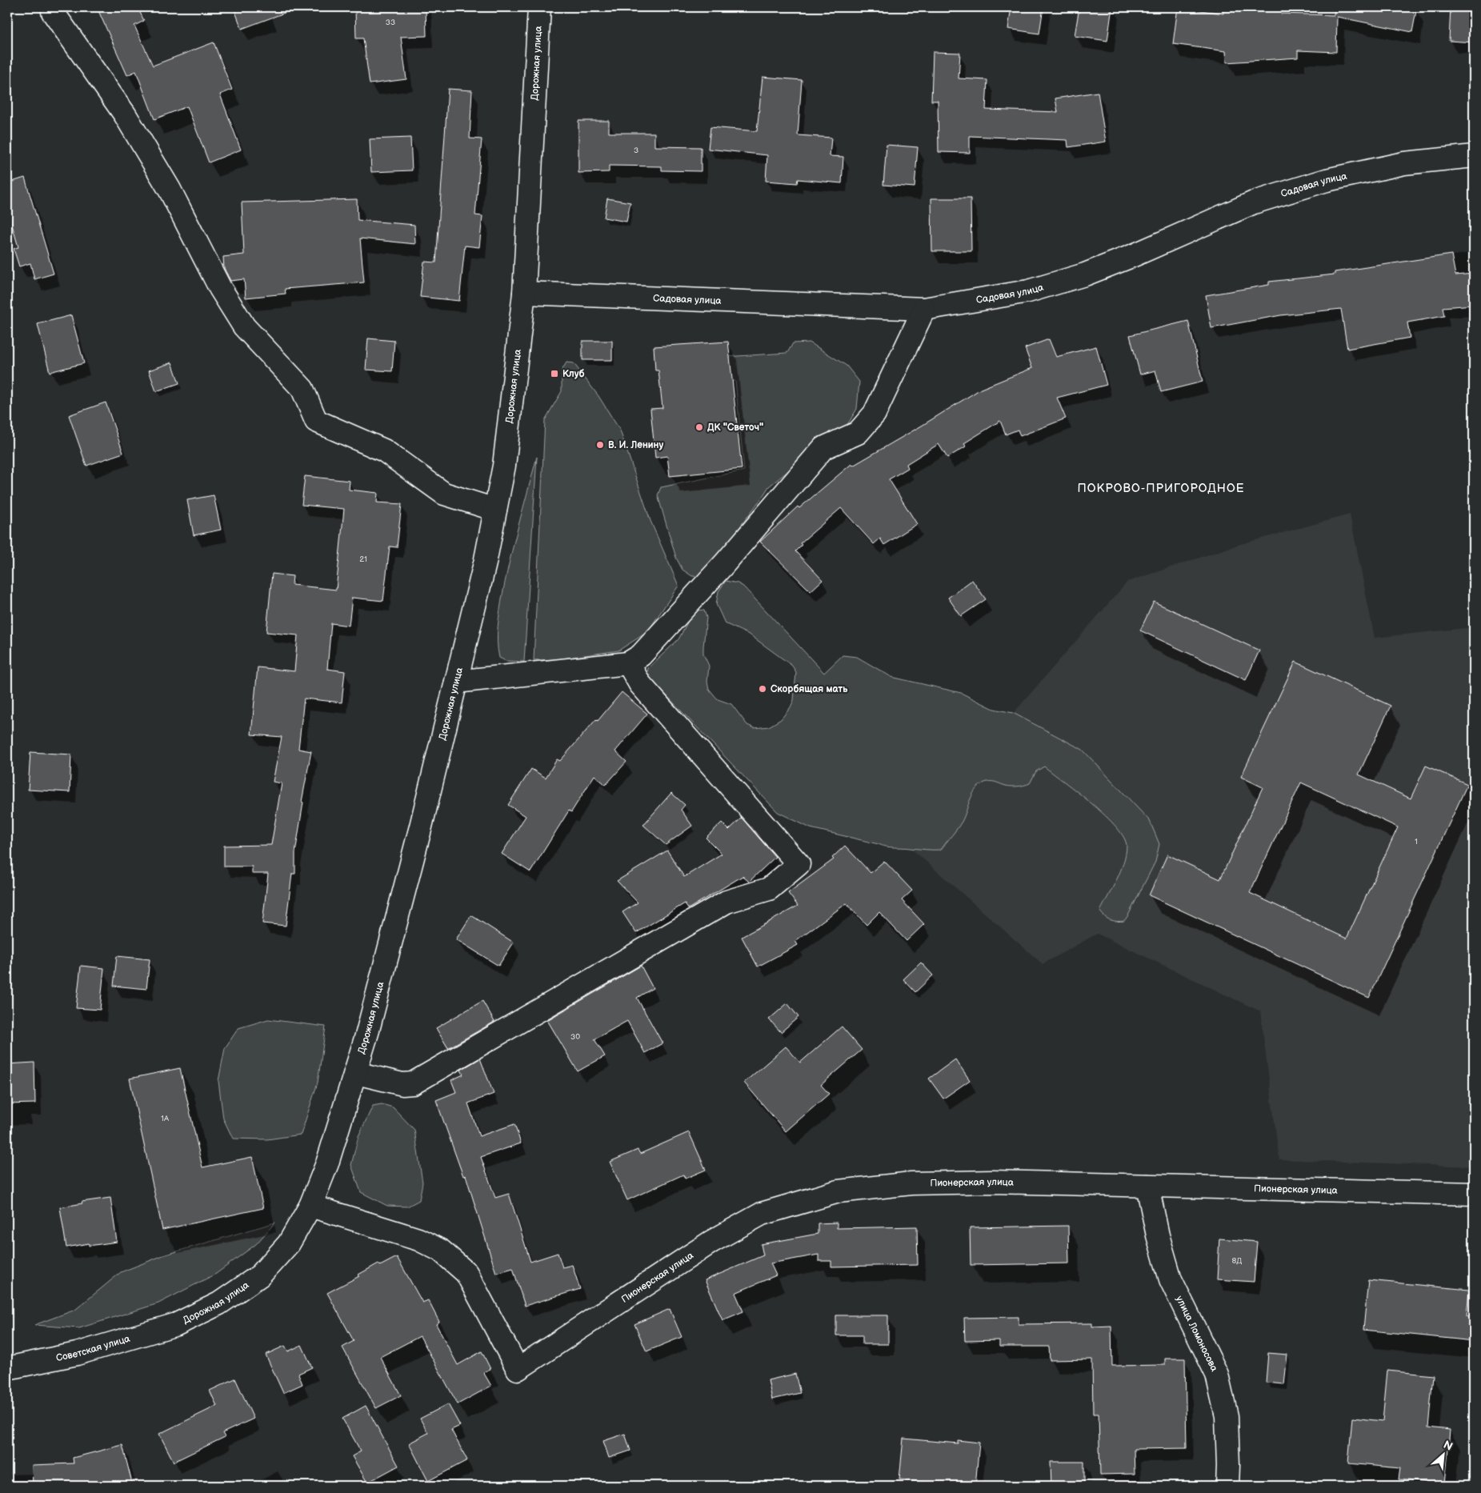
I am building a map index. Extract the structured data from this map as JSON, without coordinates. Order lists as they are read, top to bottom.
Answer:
{
  "streets": {
    "street": [
      "Дорожная улица",
      "Садовая улица",
      "Пионерская улица",
      "улица Ломоносова",
      "Советская улица"
    ]
  },
  "crossings": [
    ["Дорожная улица", "Садовая улица"],
    ["Дорожная улица", "Пионерская улица"],
    ["Дорожная улица", "Советская улица"],
    ["Пионерская улица", "улица Ломоносова"]
  ],
  "districts": ["ПОКРОВО-ПРИГОРОДНОЕ"],
  "places": {
    "transit": ["Клуб"],
    "other": ["ДК \"Светоч\"", "В. И. Ленину", "Скорбящая мать"]
  },
  "house_numbers": [
    "33",
    "3",
    "21",
    "1",
    "30",
    "1А",
    "8Д"
  ],
  "north": "top right"
}
